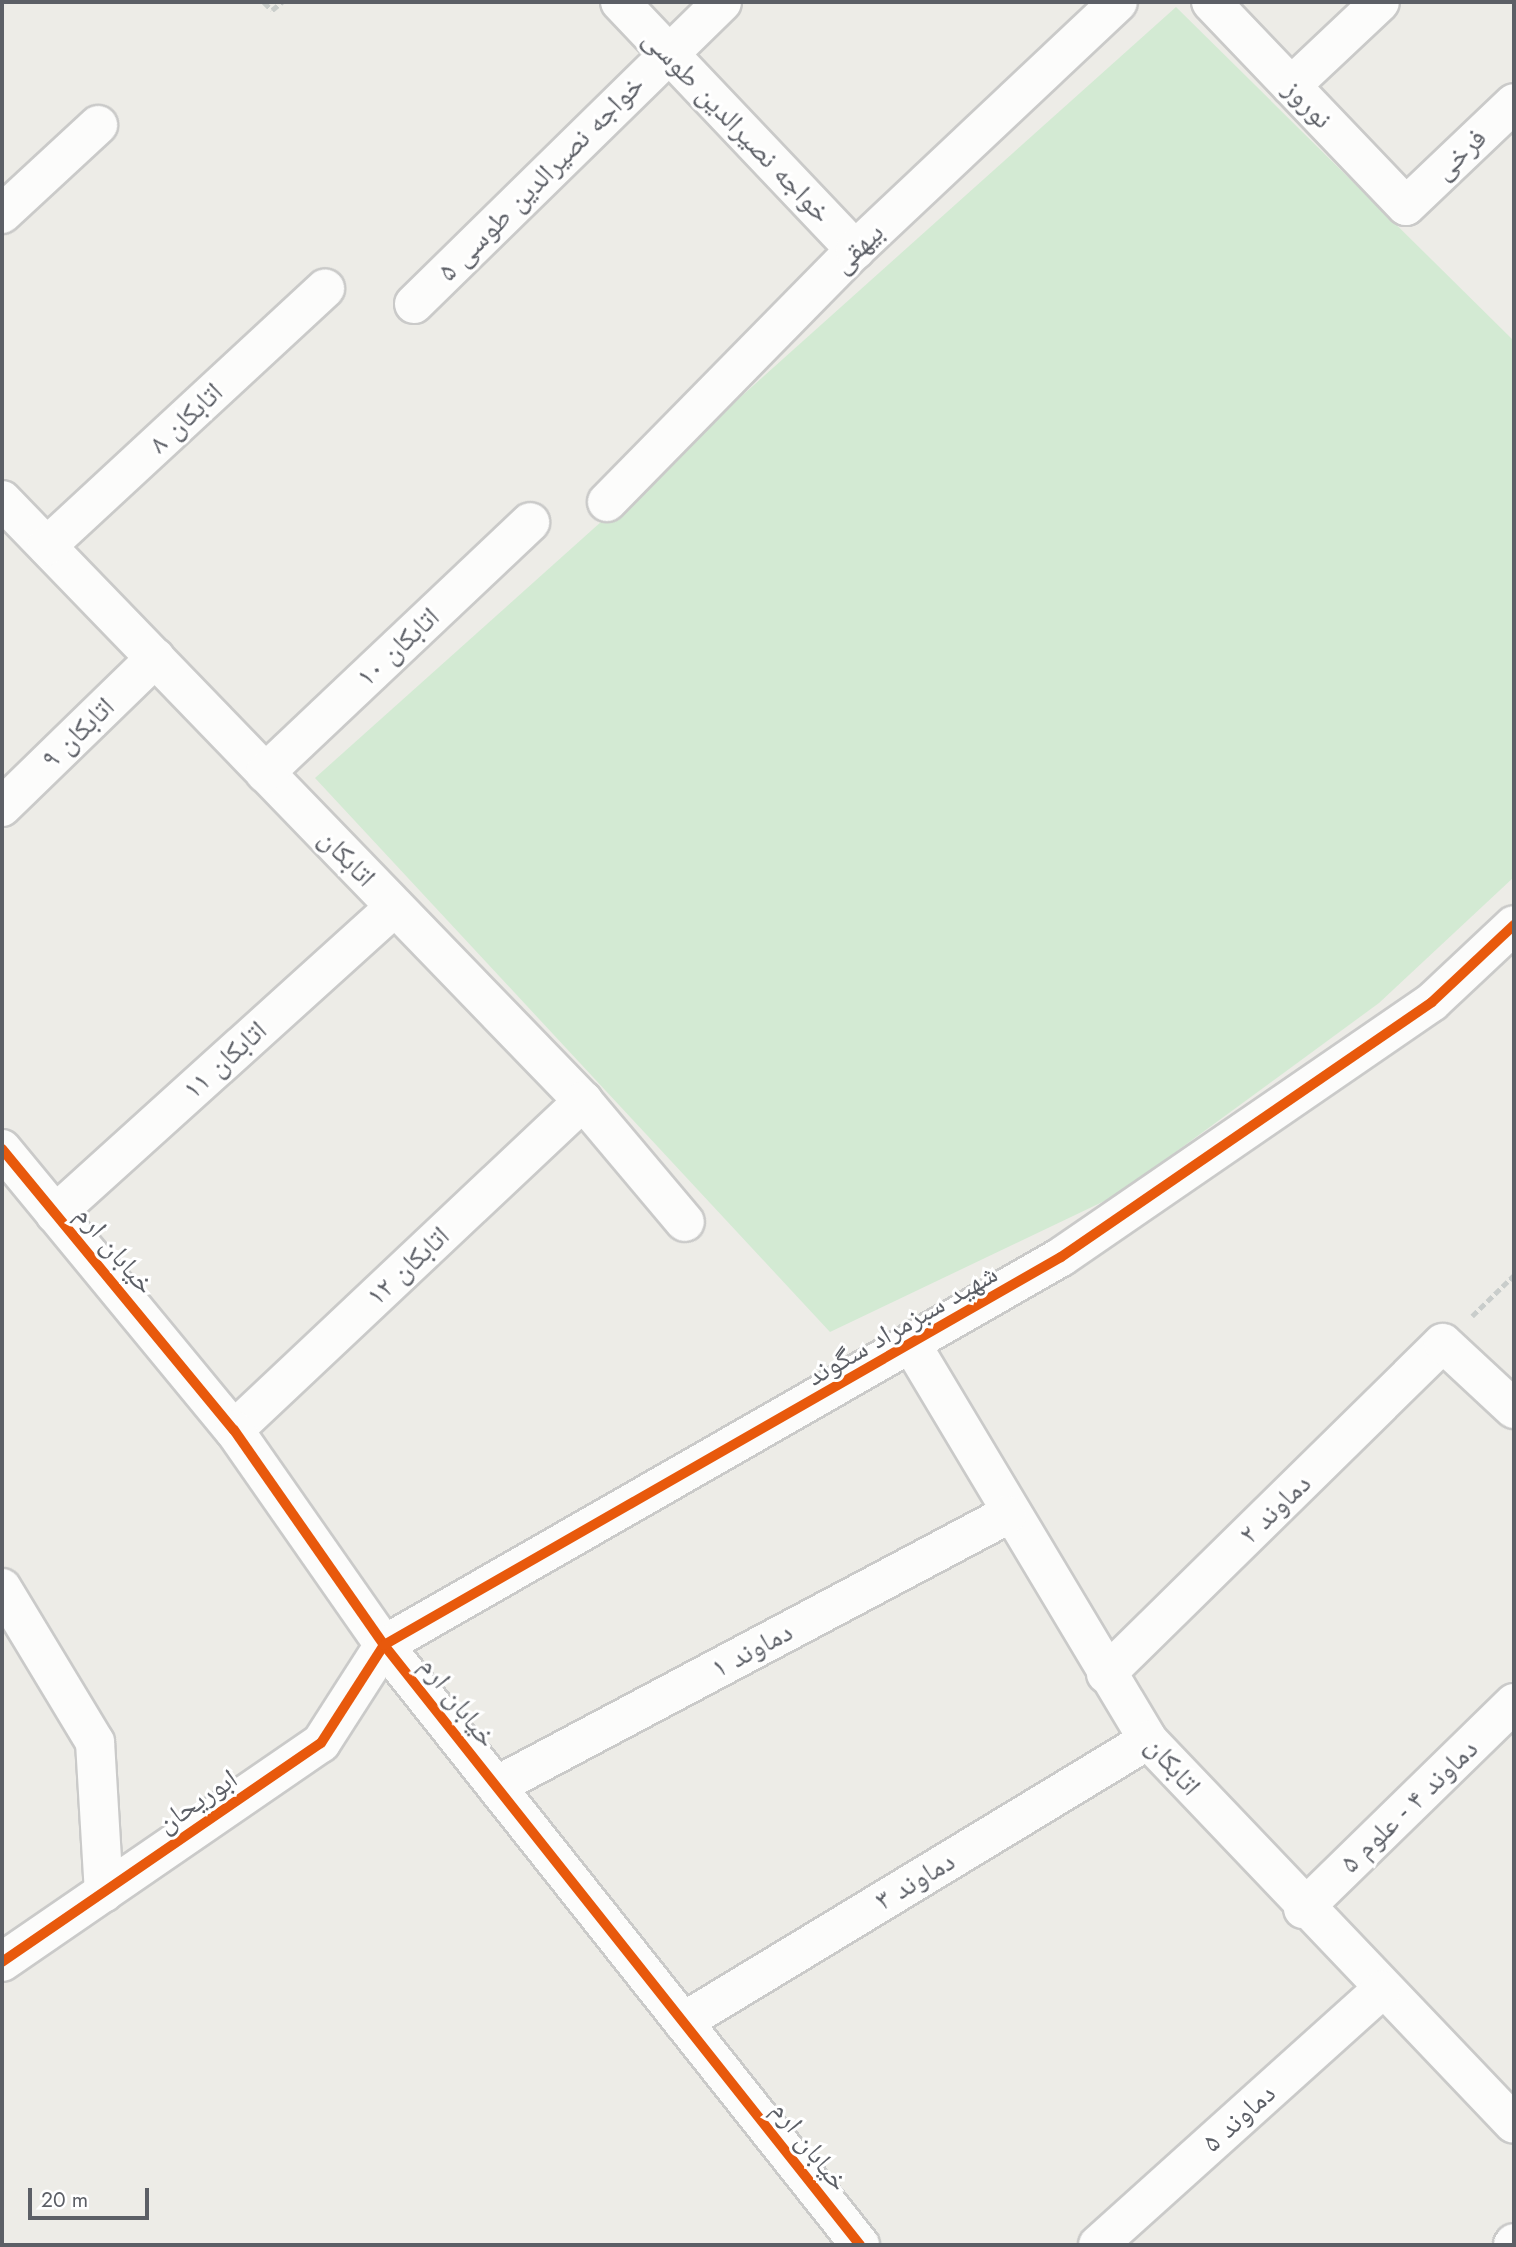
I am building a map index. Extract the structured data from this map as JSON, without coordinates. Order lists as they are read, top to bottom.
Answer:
{
  "streets": {
    "street": [
      "نوروز",
      "خواجه نصیرالدین طوسی",
      "فرخی",
      "خواجه نصیرالدین طوسی ۵",
      "بیهقی",
      "اتابکان ۸",
      "اتابکان ۱۰",
      "اتابکان ۹",
      "اتابکان",
      "اتابکان ۱۱",
      "خیابان ارم",
      "اتابکان ۱۲",
      "شهید سبزمراد سگوند",
      "دماوند ۲",
      "دماوند ۱",
      "ابوریحان",
      "دماوند ۴ - علوم ۵",
      "دماوند ۳",
      "دماوند ۵"
    ]
  },
  "crossings": [
    ["نوروز", "فرخی"],
    ["خواجه نصیرالدین طوسی", "خواجه نصیرالدین طوسی ۵"],
    ["خواجه نصیرالدین طوسی", "بیهقی"],
    ["اتابکان ۸", "اتابکان"],
    ["اتابکان ۱۰", "اتابکان"],
    ["اتابکان ۹", "اتابکان"],
    ["اتابکان", "اتابکان ۱۱"],
    ["اتابکان", "اتابکان ۱۲"],
    ["اتابکان", "شهید سبزمراد سگوند"],
    ["اتابکان", "دماوند ۲"],
    ["اتابکان", "دماوند ۱"],
    ["اتابکان", "دماوند ۴ - علوم ۵"],
    ["اتابکان", "دماوند ۳"],
    ["اتابکان", "دماوند ۵"],
    ["اتابکان ۱۱", "خیابان ارم"],
    ["خیابان ارم", "اتابکان ۱۲"],
    ["خیابان ارم", "شهید سبزمراد سگوند"],
    ["خیابان ارم", "دماوند ۱"],
    ["خیابان ارم", "ابوریحان"],
    ["خیابان ارم", "دماوند ۳"],
    ["شهید سبزمراد سگوند", "ابوریحان"]
  ],
  "scale_bar": "20 m"
}
